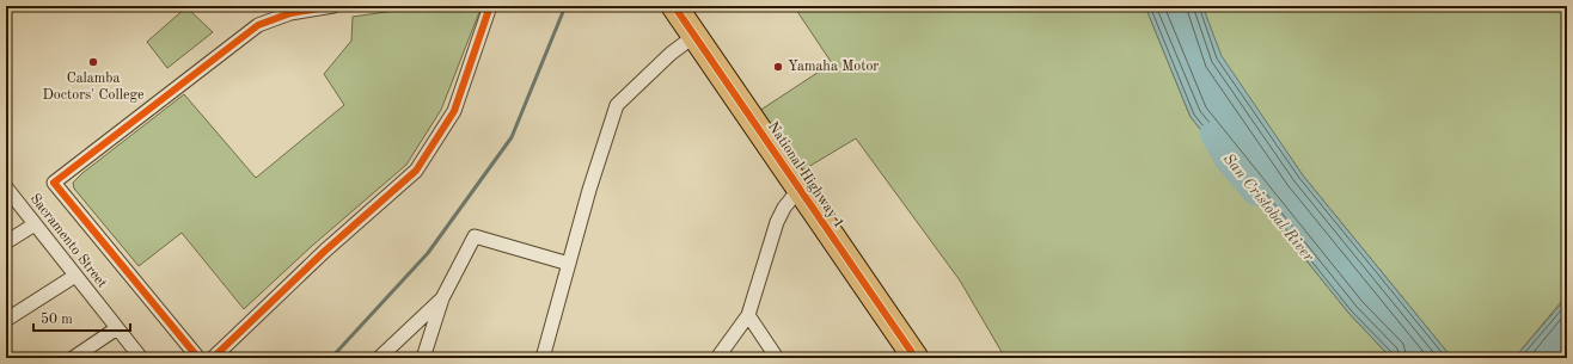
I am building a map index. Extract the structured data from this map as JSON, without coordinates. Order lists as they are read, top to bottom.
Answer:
{
  "streets": {
    "highway": ["National Highway 1"],
    "street": ["Sacramento Street"]
  },
  "water": ["San Cristobal River"],
  "places": ["Calamba Doctors' College", "Yamaha Motor"],
  "scale_bar": "50 m"
}
